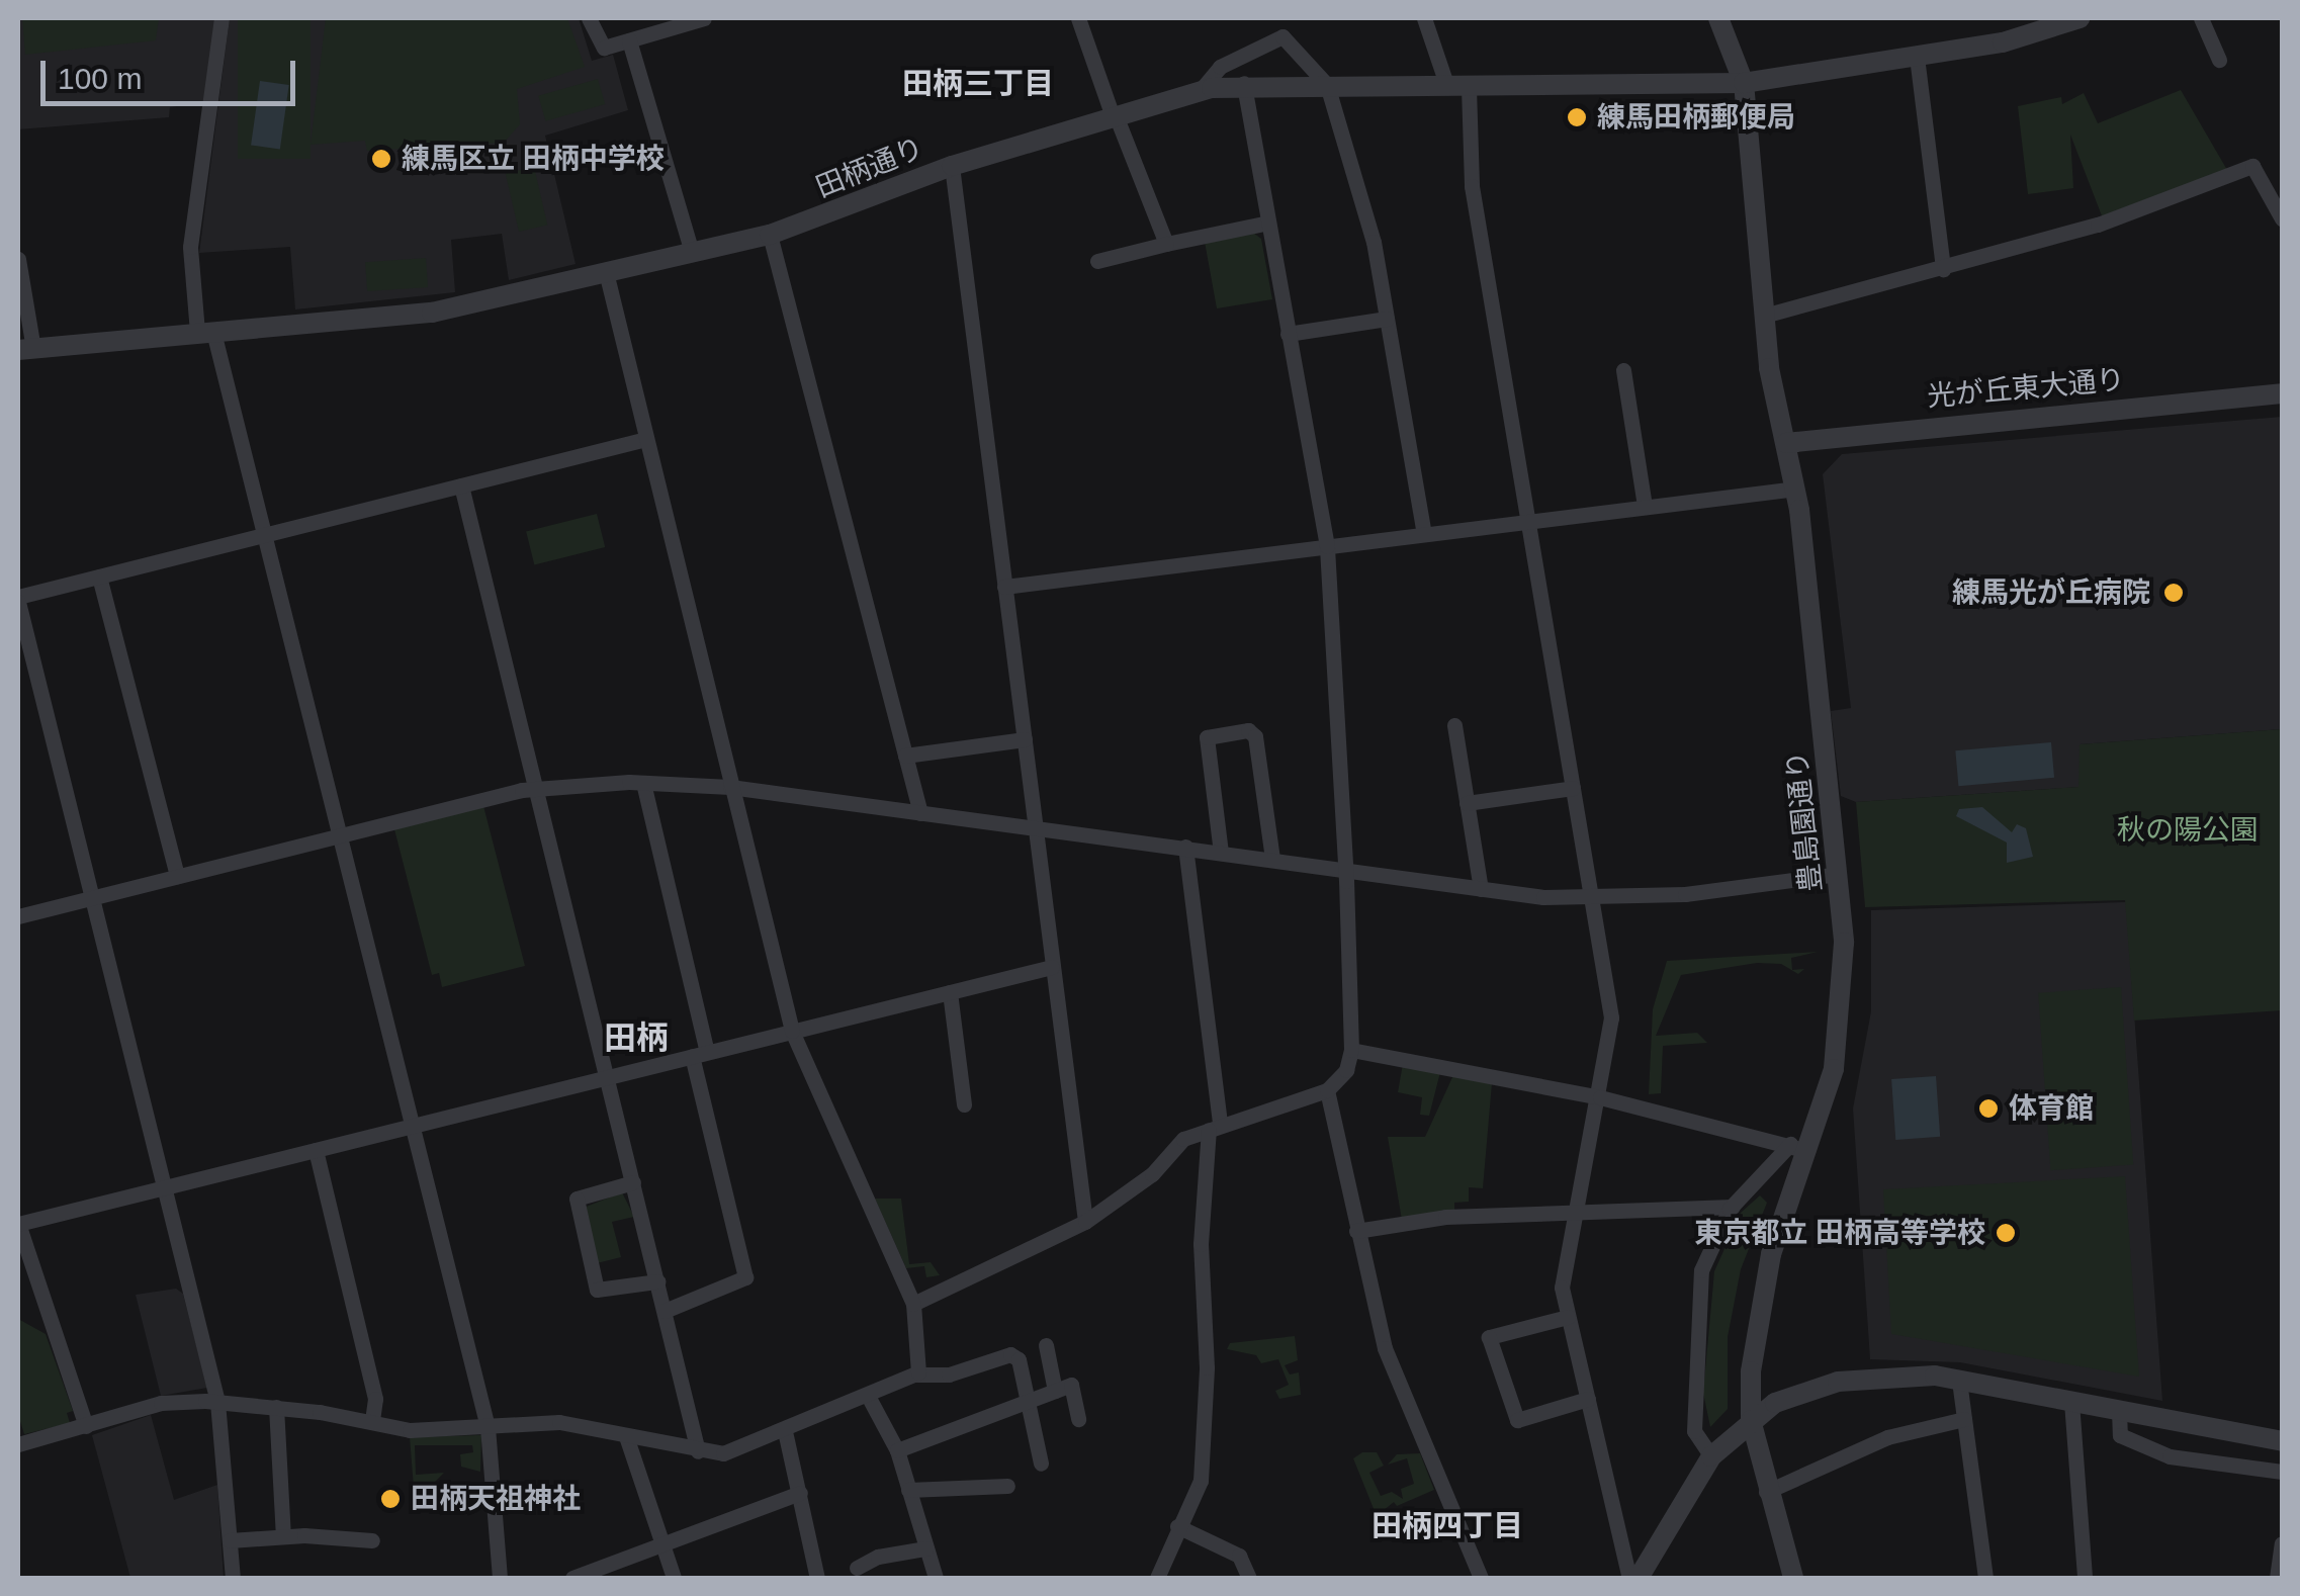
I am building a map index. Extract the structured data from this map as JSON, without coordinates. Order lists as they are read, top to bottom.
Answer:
{
  "streets": {
    "street": ["田柄通り", "光が丘東大通り", "豊島園通り"]
  },
  "crossings": [
    ["田柄通り", "豊島園通り"],
    ["光が丘東大通り", "豊島園通り"]
  ],
  "districts": ["田柄三丁目", "田柄", "田柄四丁目"],
  "parks": ["秋の陽公園"],
  "places": [
    "練馬田柄郵便局",
    "練馬区立 田柄中学校",
    "練馬光が丘病院",
    "体育館",
    "東京都立 田柄高等学校",
    "田柄天祖神社"
  ],
  "scale_bar": "100 m"
}
